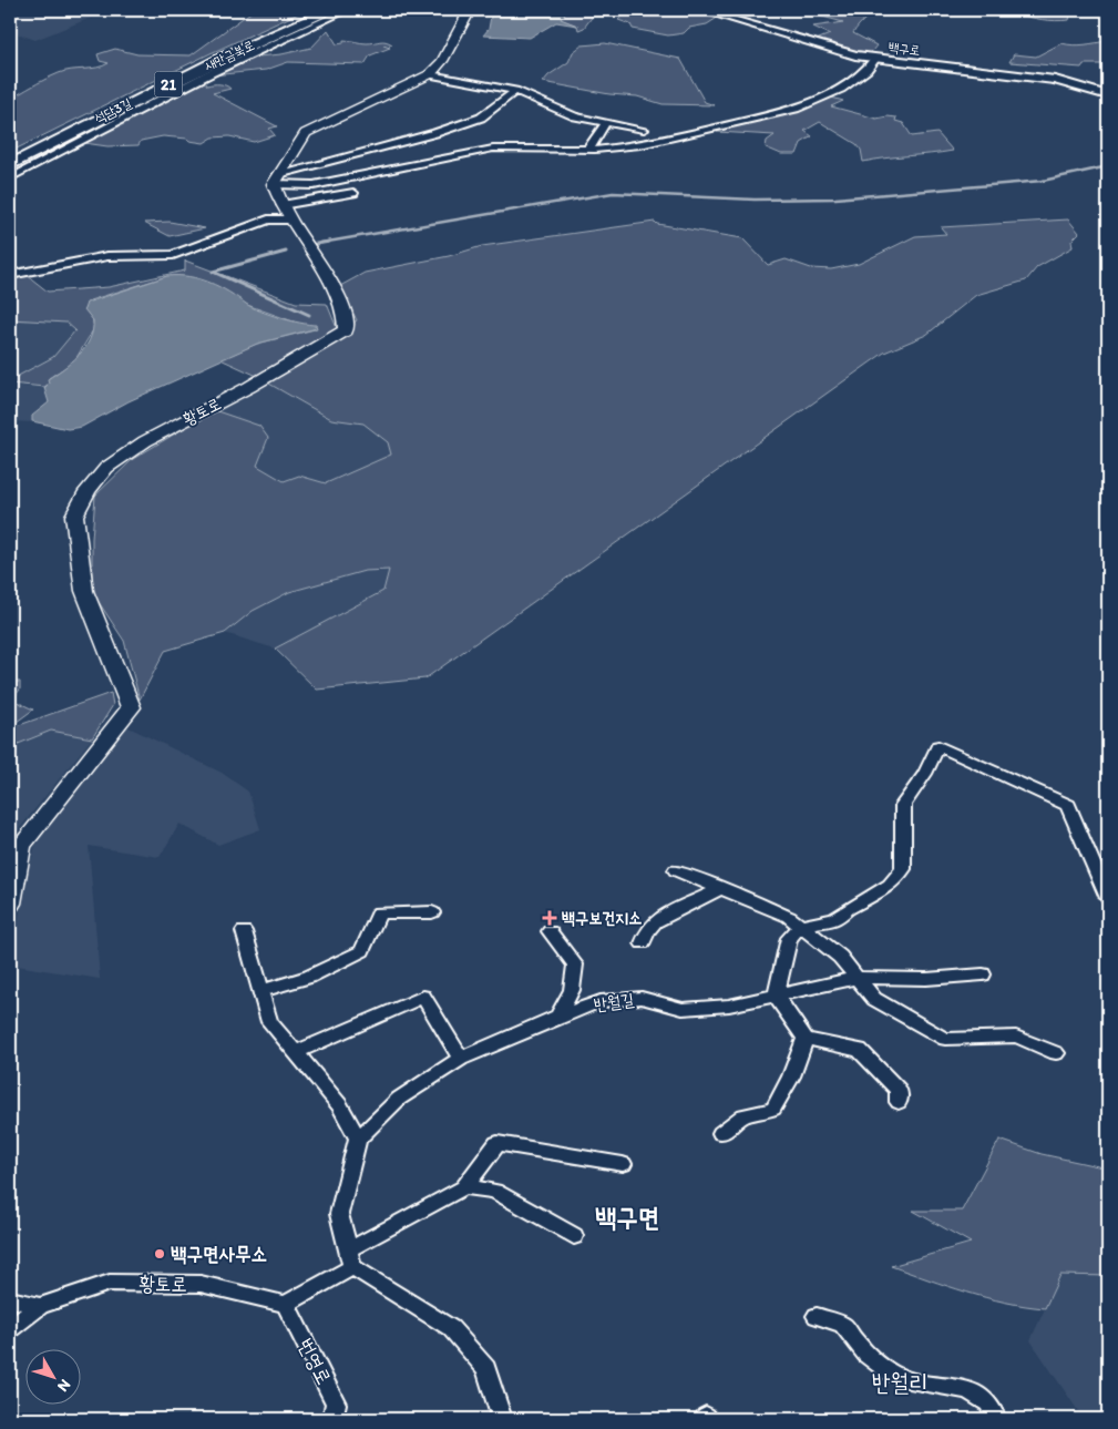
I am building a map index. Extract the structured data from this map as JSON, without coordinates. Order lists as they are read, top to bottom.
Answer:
{
  "streets": {
    "highway": ["새만금북로", "21"],
    "main road": ["황토로"],
    "street": [
      "백구로",
      "석담3길",
      "반월길",
      "번영로"
    ]
  },
  "crossings": [
    ["황토로", "번영로"]
  ],
  "districts": ["백구면", "반월리"],
  "places": {
    "health": ["백구보건지소"],
    "other": ["백구면사무소"]
  },
  "north": "bottom right"
}
